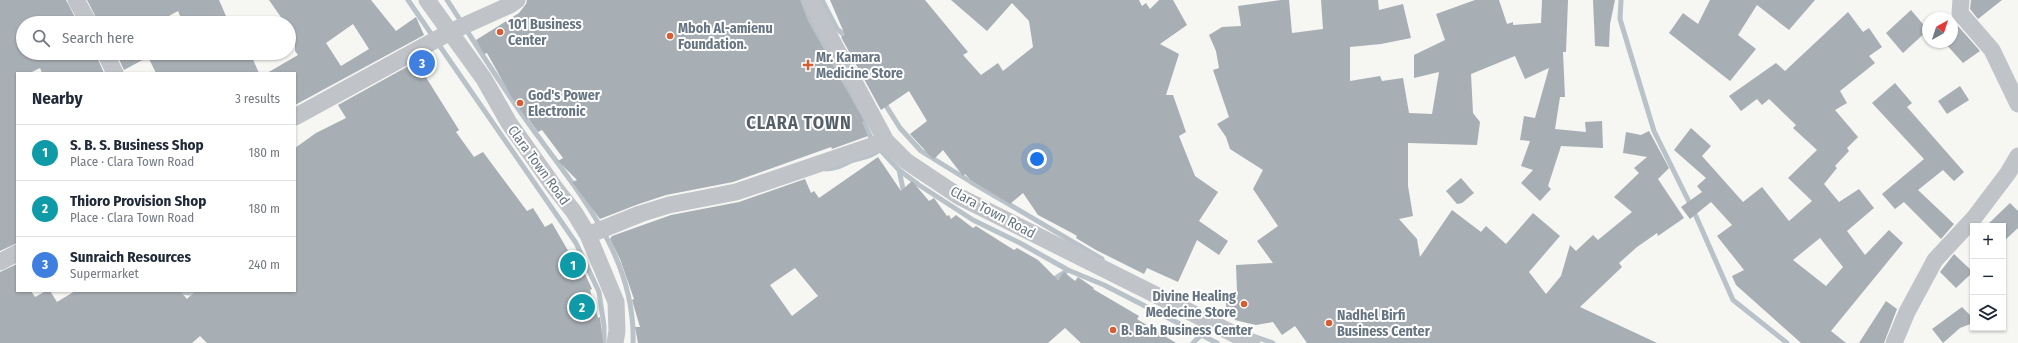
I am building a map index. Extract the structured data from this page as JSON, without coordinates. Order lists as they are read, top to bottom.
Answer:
{
  "streets": {
    "street": ["Clara Town Road"]
  },
  "districts": ["CLARA TOWN"],
  "places": {
    "other": [
      "101 Business Center",
      "Mboh Al-amienu Foundation.",
      "God's Power Electronic",
      "Divine Healing Medecine Store",
      "Nadhel Birfi Business Center",
      "B. Bah Business Center"
    ],
    "health": ["Mr. Kamara Medicine Store"]
  },
  "north": "top right",
  "page": {
    "search": "Search here",
    "pins": ["3", "1", "2"],
    "heading": ["Nearby", "3 results"],
    "list": [
      {
        "mark": "1",
        "name": "S. B. S. Business Shop",
        "note": "Place · Clara Town Road",
        "value": "180 m"
      },
      {
        "mark": "2",
        "name": "Thioro Provision Shop",
        "note": "Place · Clara Town Road",
        "value": "180 m"
      },
      {
        "mark": "3",
        "name": "Sunraich Resources",
        "note": "Supermarket",
        "value": "240 m"
      }
    ],
    "map_buttons": ["+", "−"]
  }
}
